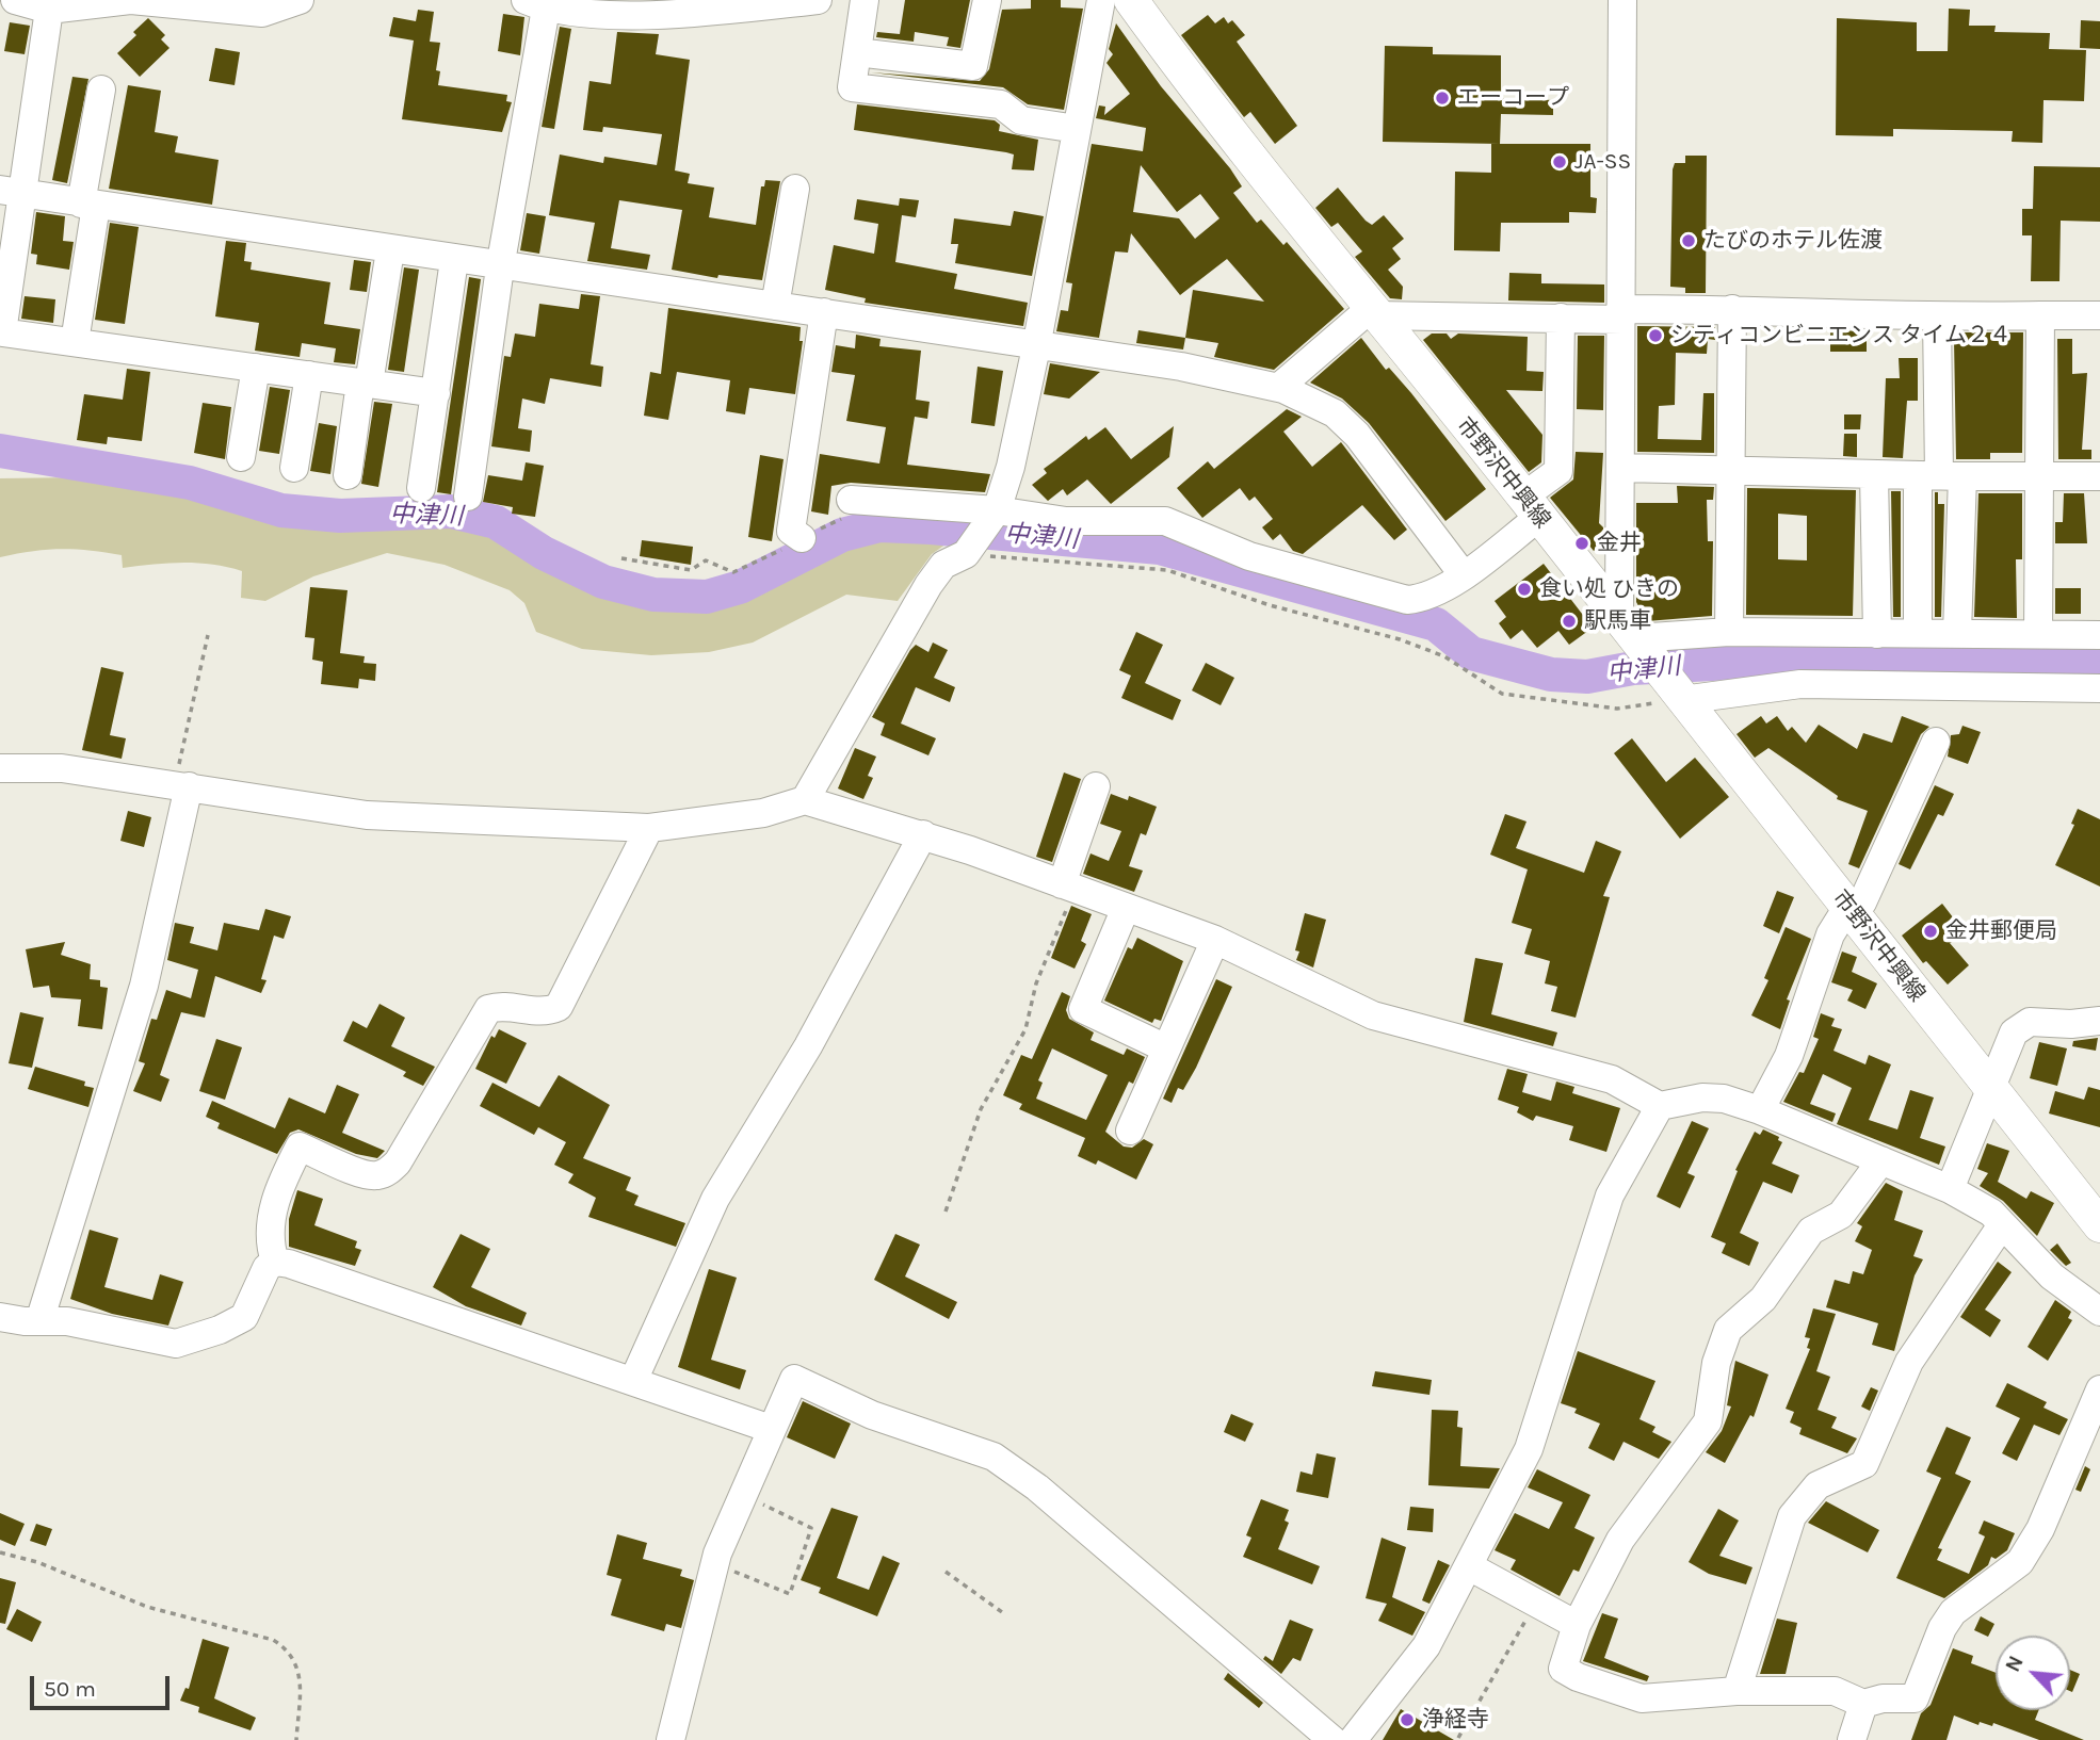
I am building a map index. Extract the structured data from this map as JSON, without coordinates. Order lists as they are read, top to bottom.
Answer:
{
  "streets": {
    "main road": ["市野沢中興線"]
  },
  "water": ["中津川"],
  "places": [
    "エーコープ",
    "JA-SS",
    "たびのホテル佐渡",
    "シティコンビニエンス タイム２４",
    "金井",
    "食い処 ひきの",
    "駅馬車",
    "金井郵便局",
    "浄経寺"
  ],
  "scale_bar": "50 m",
  "north": "top left"
}
